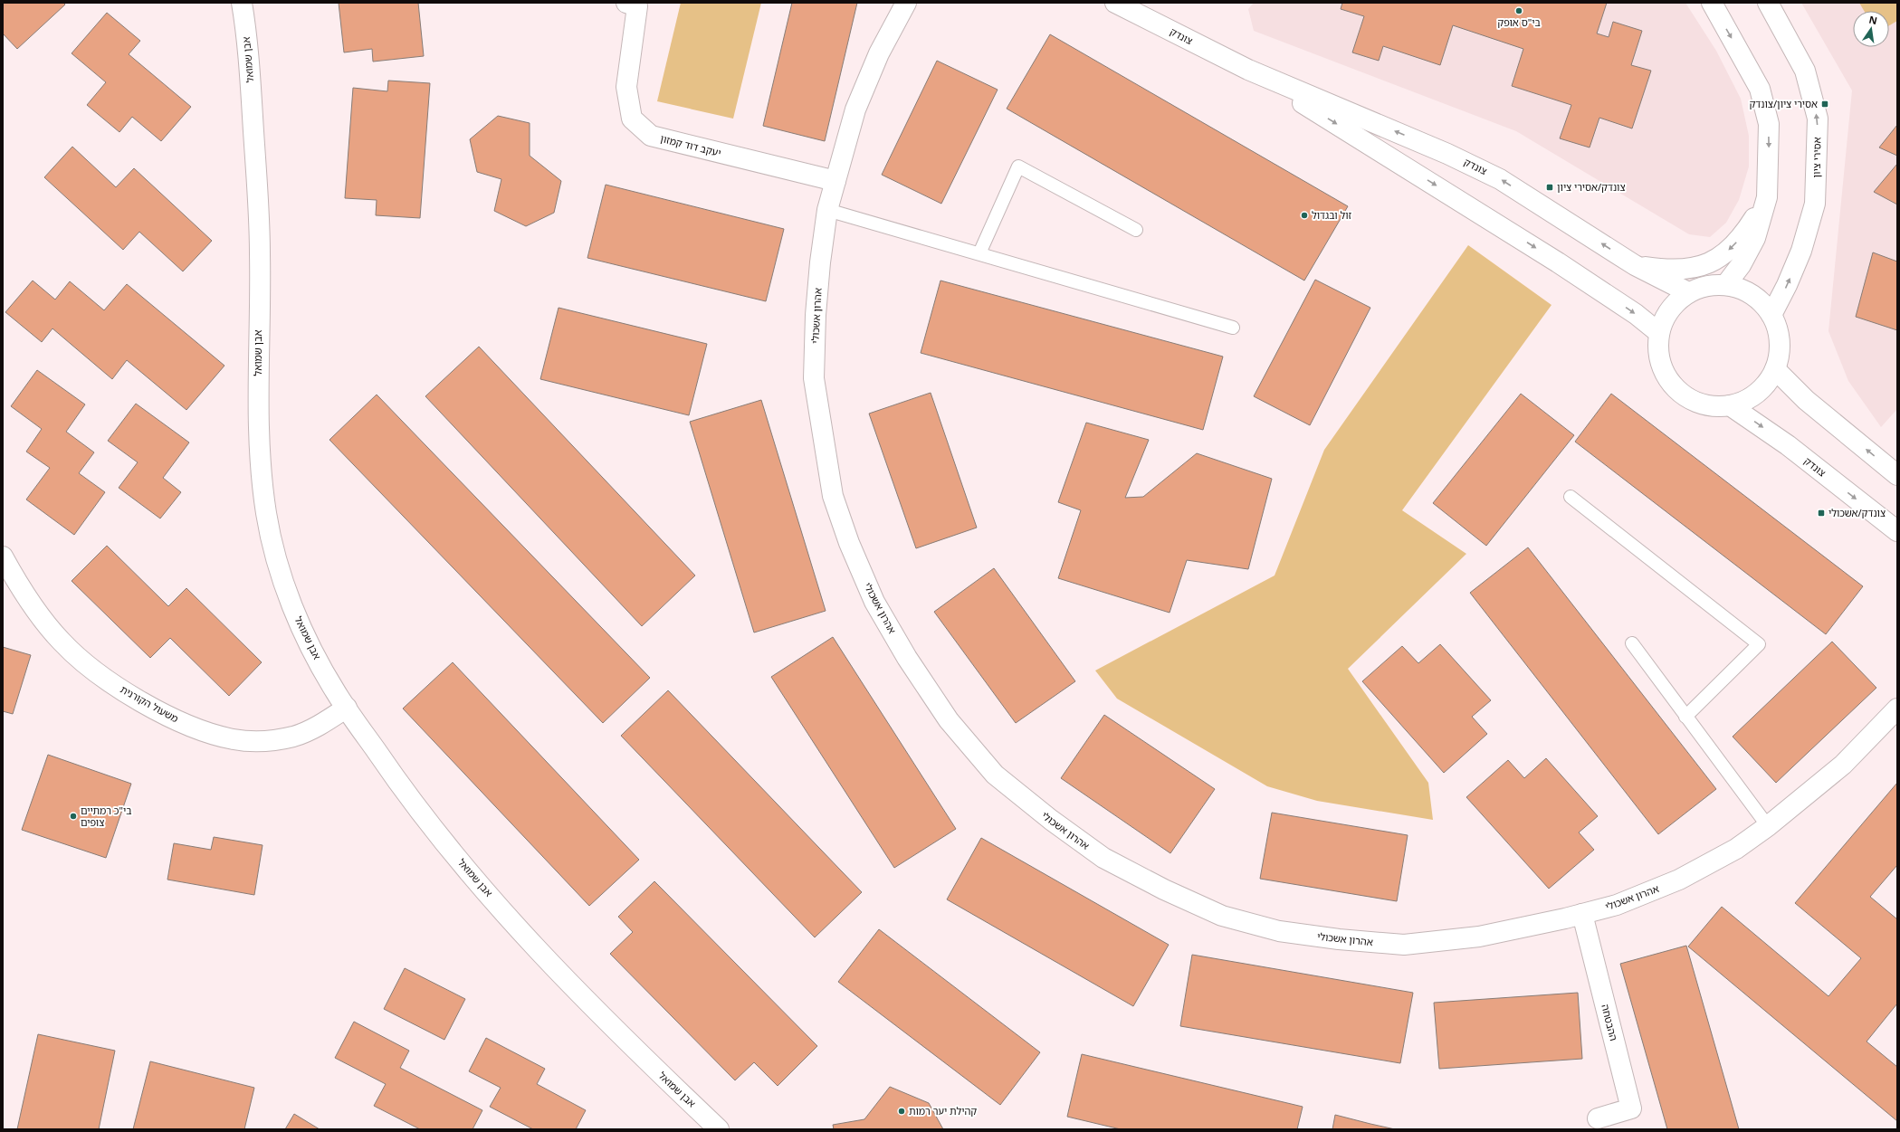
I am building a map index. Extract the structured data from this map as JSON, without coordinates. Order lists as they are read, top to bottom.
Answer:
{
  "streets": {
    "street": [
      "צונדק",
      "אבן שמואל",
      "יעקב דוד קמזון",
      "אסירי ציון",
      "אהרון אשכולי",
      "משעול הקורנית",
      "ההבטחה"
    ]
  },
  "crossings": [
    ["צונדק", "אסירי ציון"],
    ["אבן שמואל", "משעול הקורנית"],
    ["יעקב דוד קמזון", "אהרון אשכולי"],
    ["אהרון אשכולי", "ההבטחה"]
  ],
  "places": {
    "other": [
      "בי\"ס אופק",
      "זול ובגדול",
      "בי\"כ רמתיים צופים",
      "קהילת יער רמות"
    ],
    "transit": ["אסירי ציון/צונדק", "צונדק/אסירי ציון", "צונדק/אשכולי"]
  },
  "north": "top"
}
